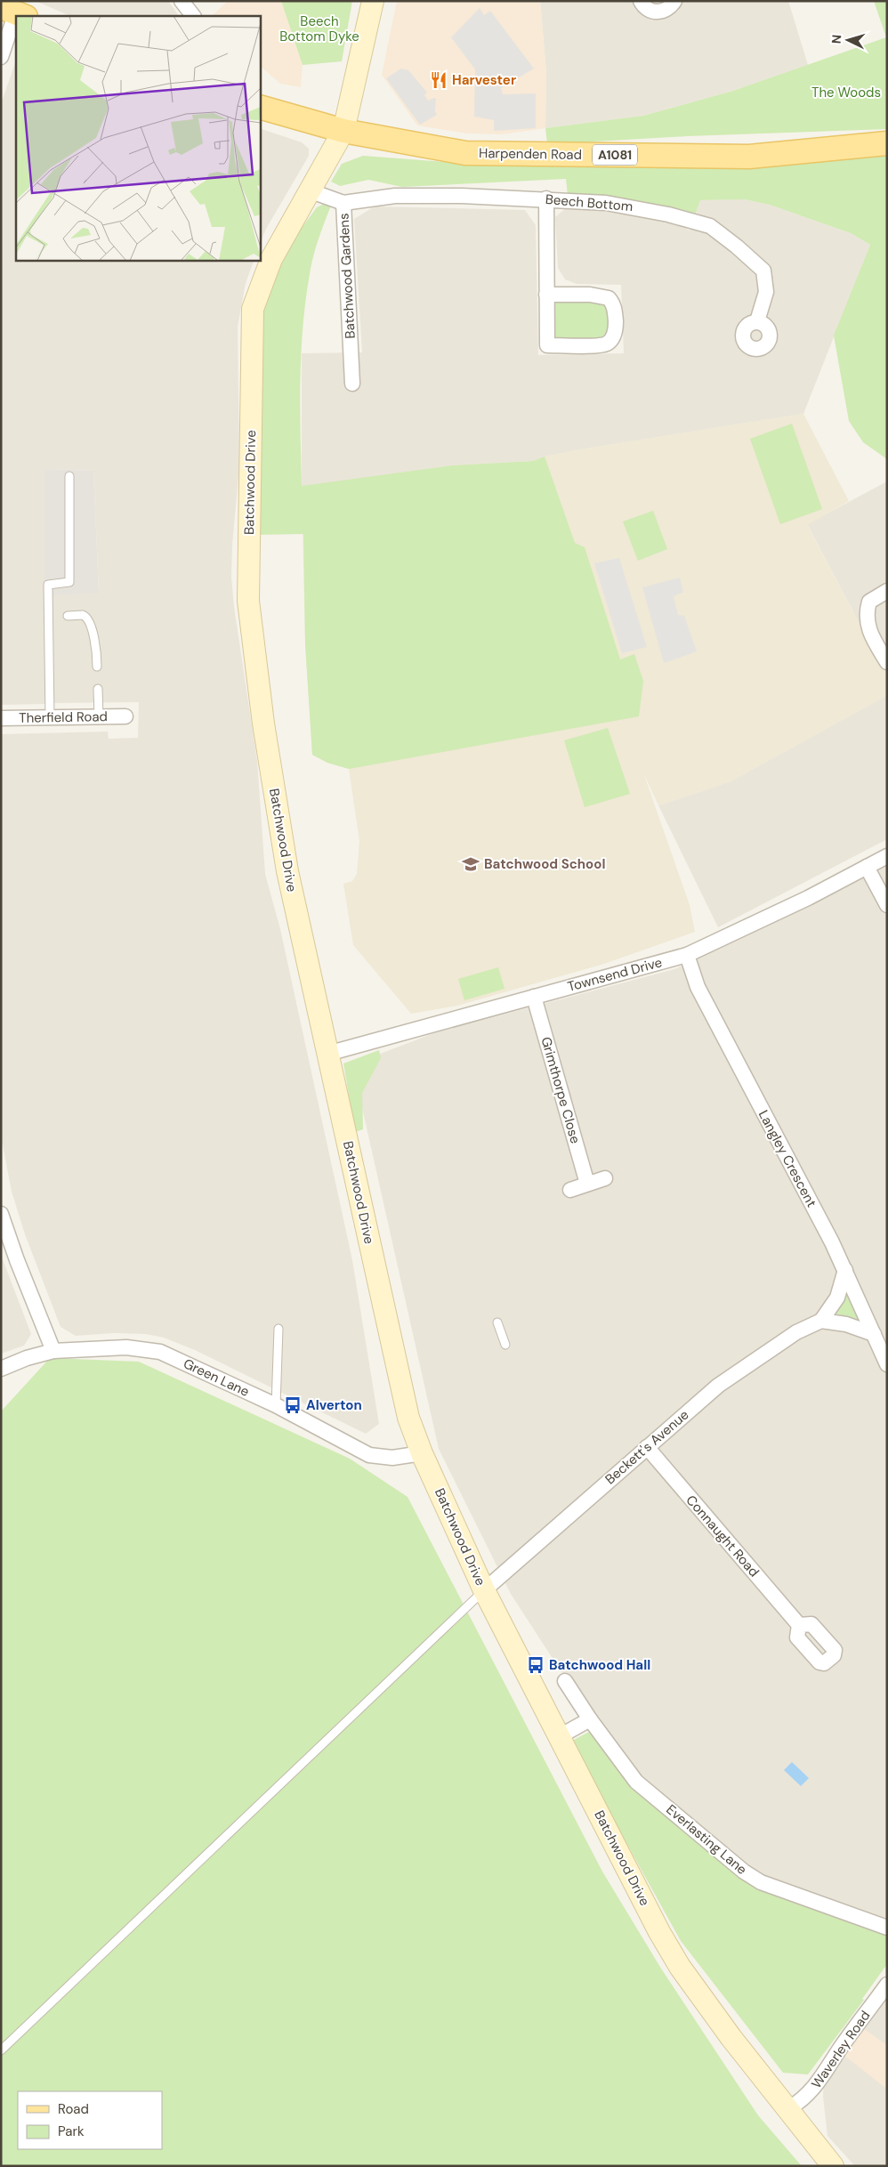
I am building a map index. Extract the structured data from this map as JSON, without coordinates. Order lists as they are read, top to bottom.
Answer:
{
  "streets": {
    "main road": ["Harpenden Road", "A1081"],
    "street": [
      "Beech Bottom",
      "Batchwood Gardens",
      "Batchwood Drive",
      "Therfield Road",
      "Townsend Drive",
      "Grimthorpe Close",
      "Langley Crescent",
      "Green Lane",
      "Beckett's Avenue",
      "Connaught Road",
      "Everlasting Lane",
      "Waverley Road"
    ]
  },
  "crossings": [
    ["Harpenden Road", "Batchwood Drive"],
    ["Beech Bottom", "Batchwood Gardens"],
    ["Batchwood Gardens", "Batchwood Drive"],
    ["Batchwood Drive", "Townsend Drive"],
    ["Batchwood Drive", "Green Lane"],
    ["Batchwood Drive", "Beckett's Avenue"],
    ["Batchwood Drive", "Waverley Road"],
    ["Townsend Drive", "Grimthorpe Close"],
    ["Townsend Drive", "Langley Crescent"],
    ["Beckett's Avenue", "Connaught Road"]
  ],
  "parks": ["Beech Bottom Dyke", "The Woods"],
  "places": {
    "restaurant": ["Harvester"],
    "school or university": ["Batchwood School"],
    "bus stop": ["Alverton", "Batchwood Hall"]
  },
  "legend": ["Road", "Park"],
  "north": "left"
}
